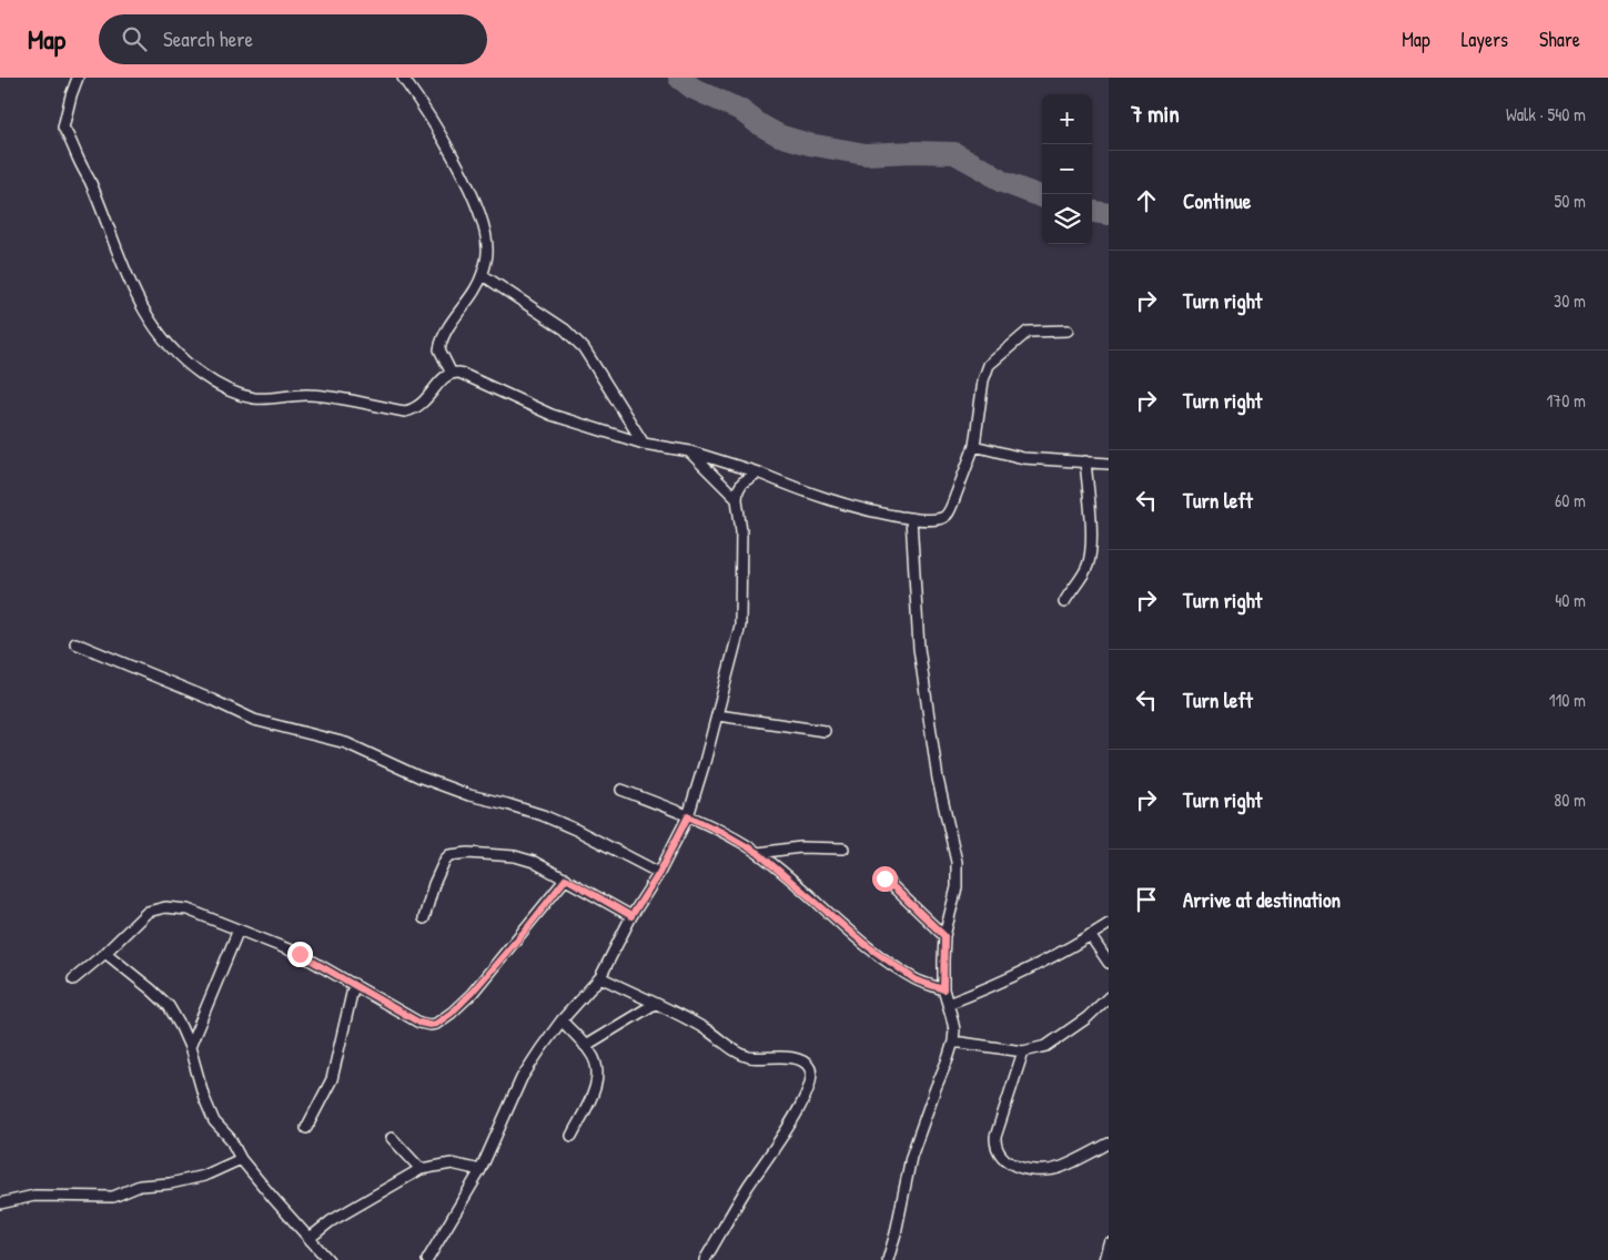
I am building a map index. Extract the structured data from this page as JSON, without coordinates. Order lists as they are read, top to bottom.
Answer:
{
  "page": {
    "header": "Map",
    "search": "Search here",
    "nav": ["Map", "Layers", "Share"],
    "heading": ["7 min", "Walk · 540 m"],
    "map_buttons": ["+", "−"],
    "list": [
      ["Continue", "50 m"],
      ["Turn right", "30 m"],
      ["Turn right", "170 m"],
      ["Turn left", "60 m"],
      ["Turn right", "40 m"],
      ["Turn left", "110 m"],
      ["Turn right", "80 m"],
      "Arrive at destination"
    ]
  }
}
